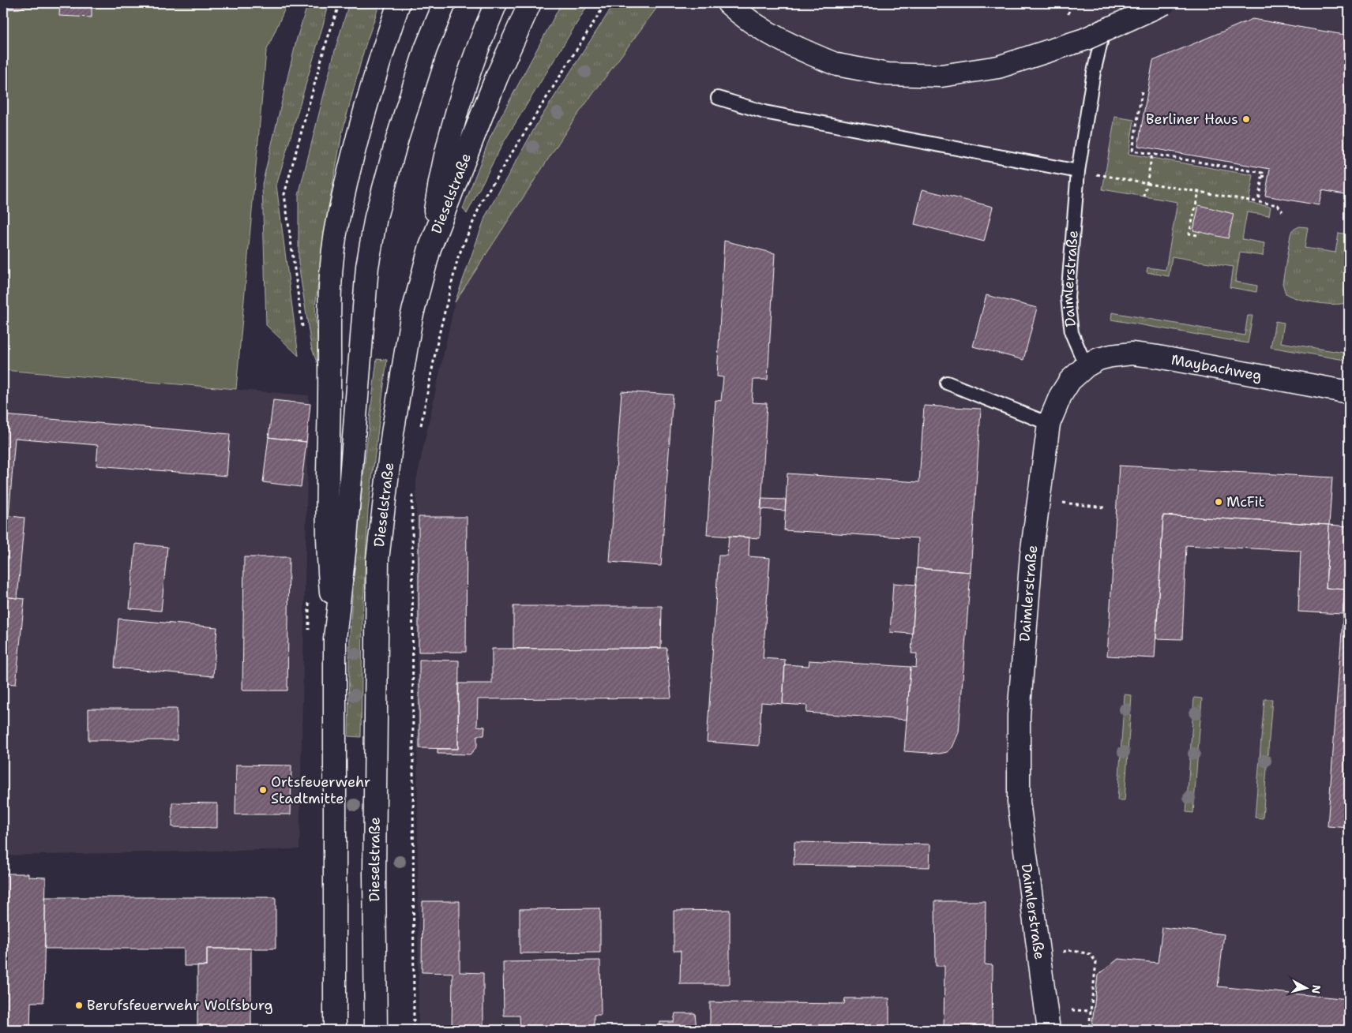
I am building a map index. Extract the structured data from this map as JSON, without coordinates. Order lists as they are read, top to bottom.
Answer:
{
  "streets": {
    "main road": ["Dieselstraße", "Daimlerstraße", "Maybachweg"]
  },
  "crossings": [
    ["Daimlerstraße", "Maybachweg"]
  ],
  "places": [
    "Berliner Haus",
    "McFit",
    "Ortsfeuerwehr Stadtmitte",
    "Berufsfeuerwehr Wolfsburg"
  ],
  "north": "right"
}
